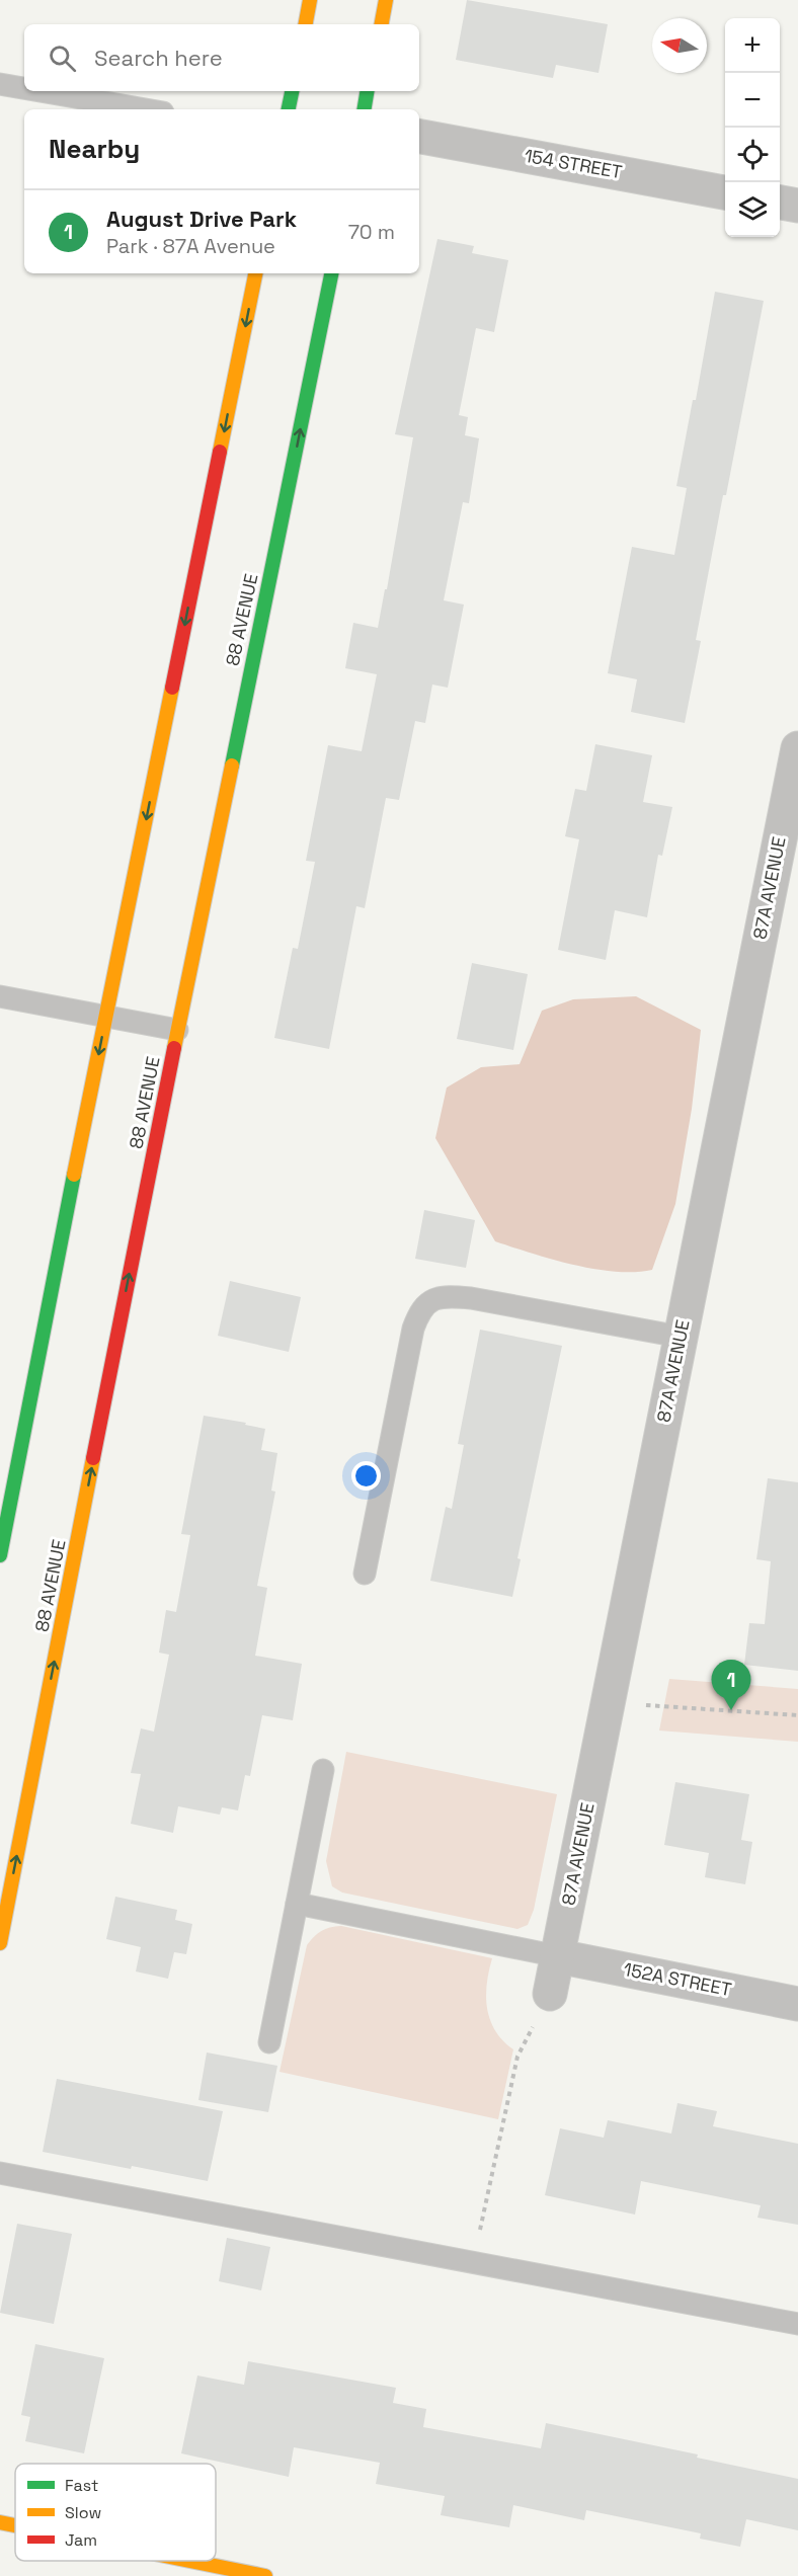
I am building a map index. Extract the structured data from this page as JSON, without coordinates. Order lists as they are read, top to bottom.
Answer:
{
  "streets": {
    "main road": ["88 AVENUE"],
    "street": ["154 STREET", "87A AVENUE", "152A STREET"]
  },
  "crossings": [
    ["87A AVENUE", "152A STREET"]
  ],
  "legend": ["Fast", "Slow", "Jam"],
  "north": "left",
  "page": {
    "map_buttons": ["+", "−"],
    "search": "Search here",
    "heading": "Nearby",
    "list": [
      {
        "mark": "1",
        "name": "August Drive Park",
        "note": "Park · 87A Avenue",
        "value": "70 m"
      }
    ],
    "pins": "1"
  }
}
